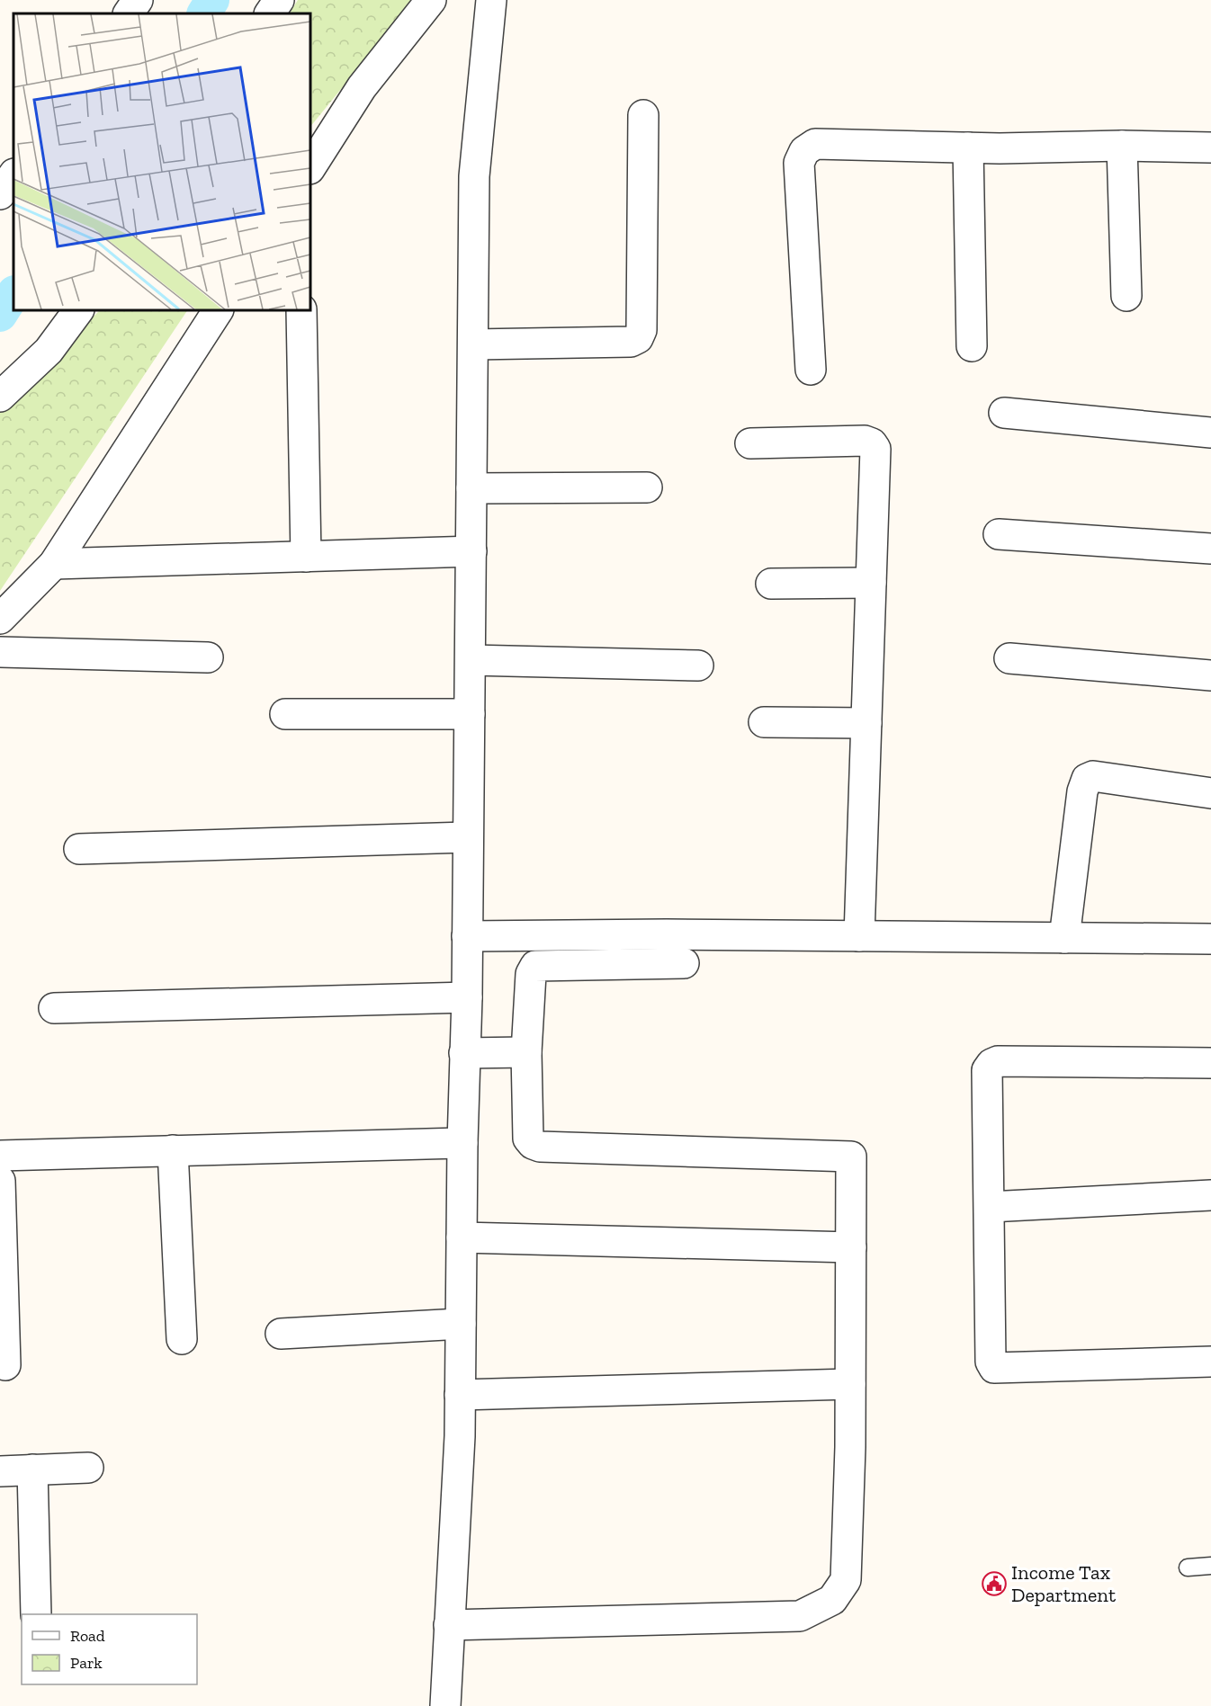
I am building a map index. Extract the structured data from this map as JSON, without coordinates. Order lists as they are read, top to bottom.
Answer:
{
  "places": {
    "public building": ["Income Tax Department"]
  },
  "legend": ["Road", "Park"]
}
